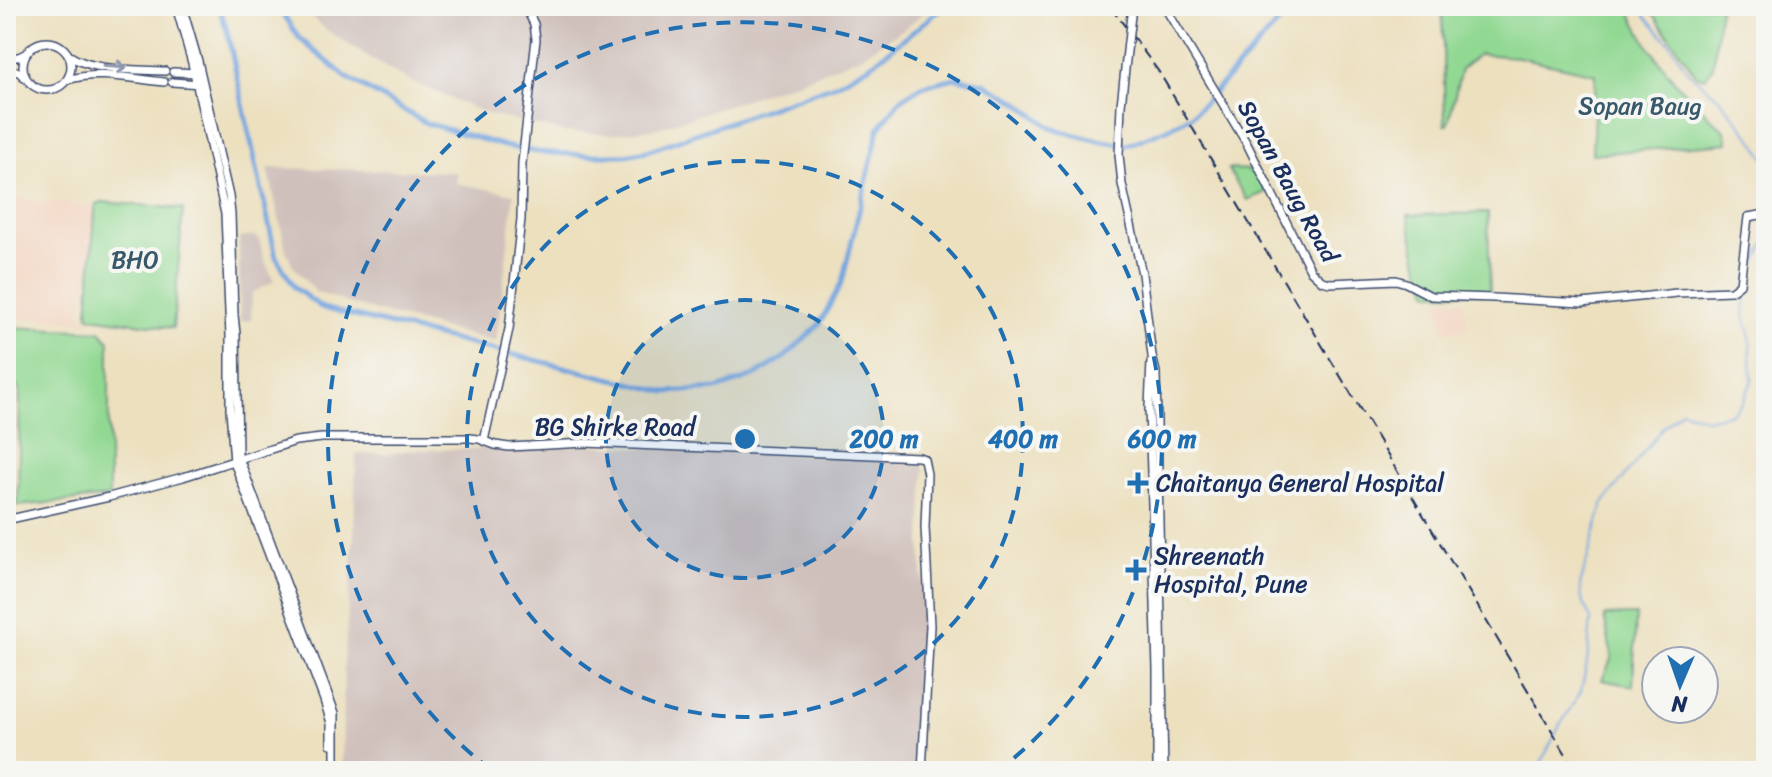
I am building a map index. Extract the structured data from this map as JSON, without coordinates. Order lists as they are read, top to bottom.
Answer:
{
  "streets": {
    "street": ["Sopan Baug Road", "BG Shirke Road"]
  },
  "parks": ["Sopan Baug", "BHO"],
  "places": {
    "health": ["Chaitanya General Hospital", "Shreenath Hospital, Pune"]
  },
  "north": "bottom",
  "rings": ["200 m", "400 m", "600 m"]
}
